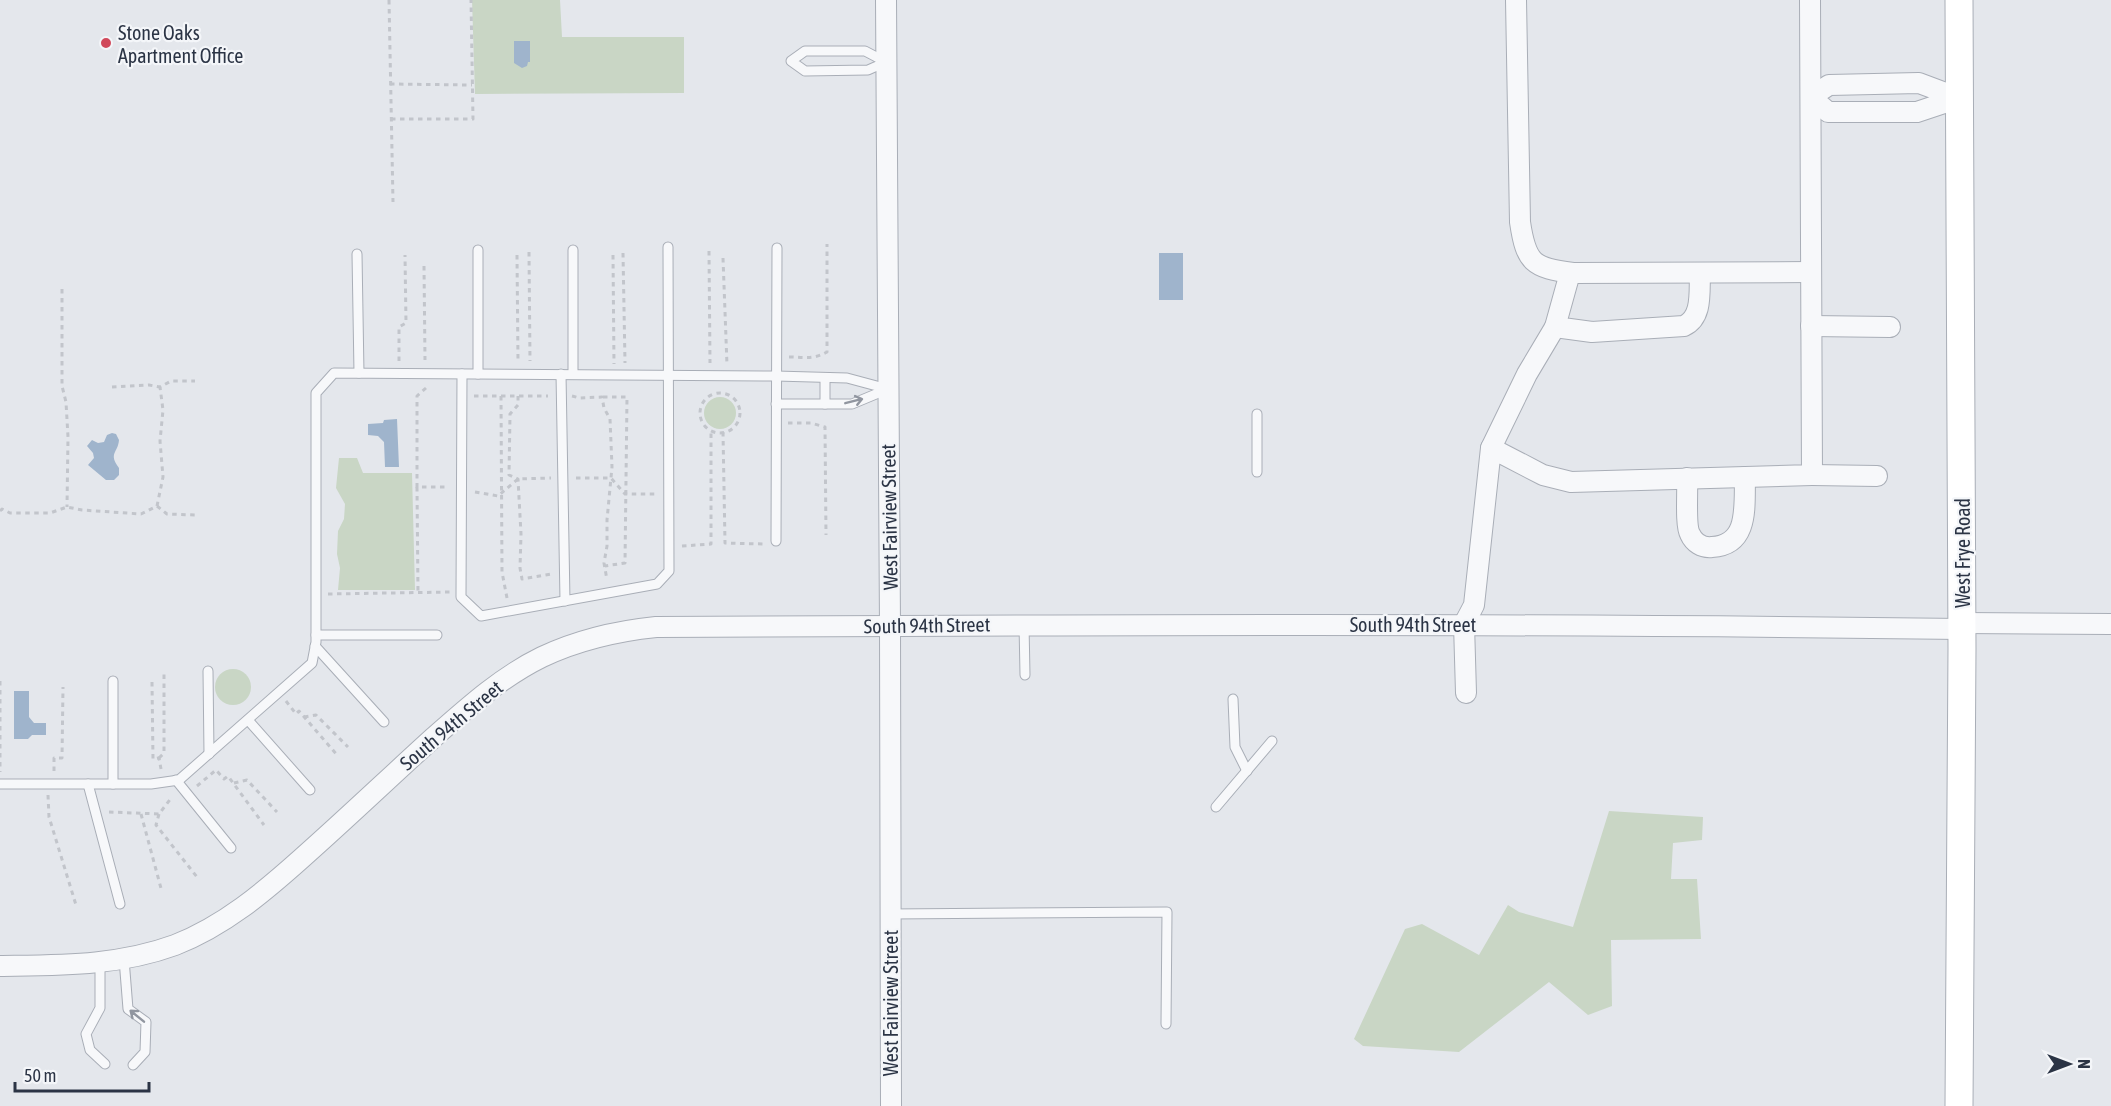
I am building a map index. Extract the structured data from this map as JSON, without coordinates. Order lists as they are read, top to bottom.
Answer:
{
  "streets": {
    "street": ["West Fairview Street", "West Frye Road", "South 94th Street"]
  },
  "crossings": [
    ["West Fairview Street", "South 94th Street"],
    ["West Frye Road", "South 94th Street"]
  ],
  "places": ["Stone Oaks Apartment Office"],
  "scale_bar": "50 m",
  "north": "right"
}
